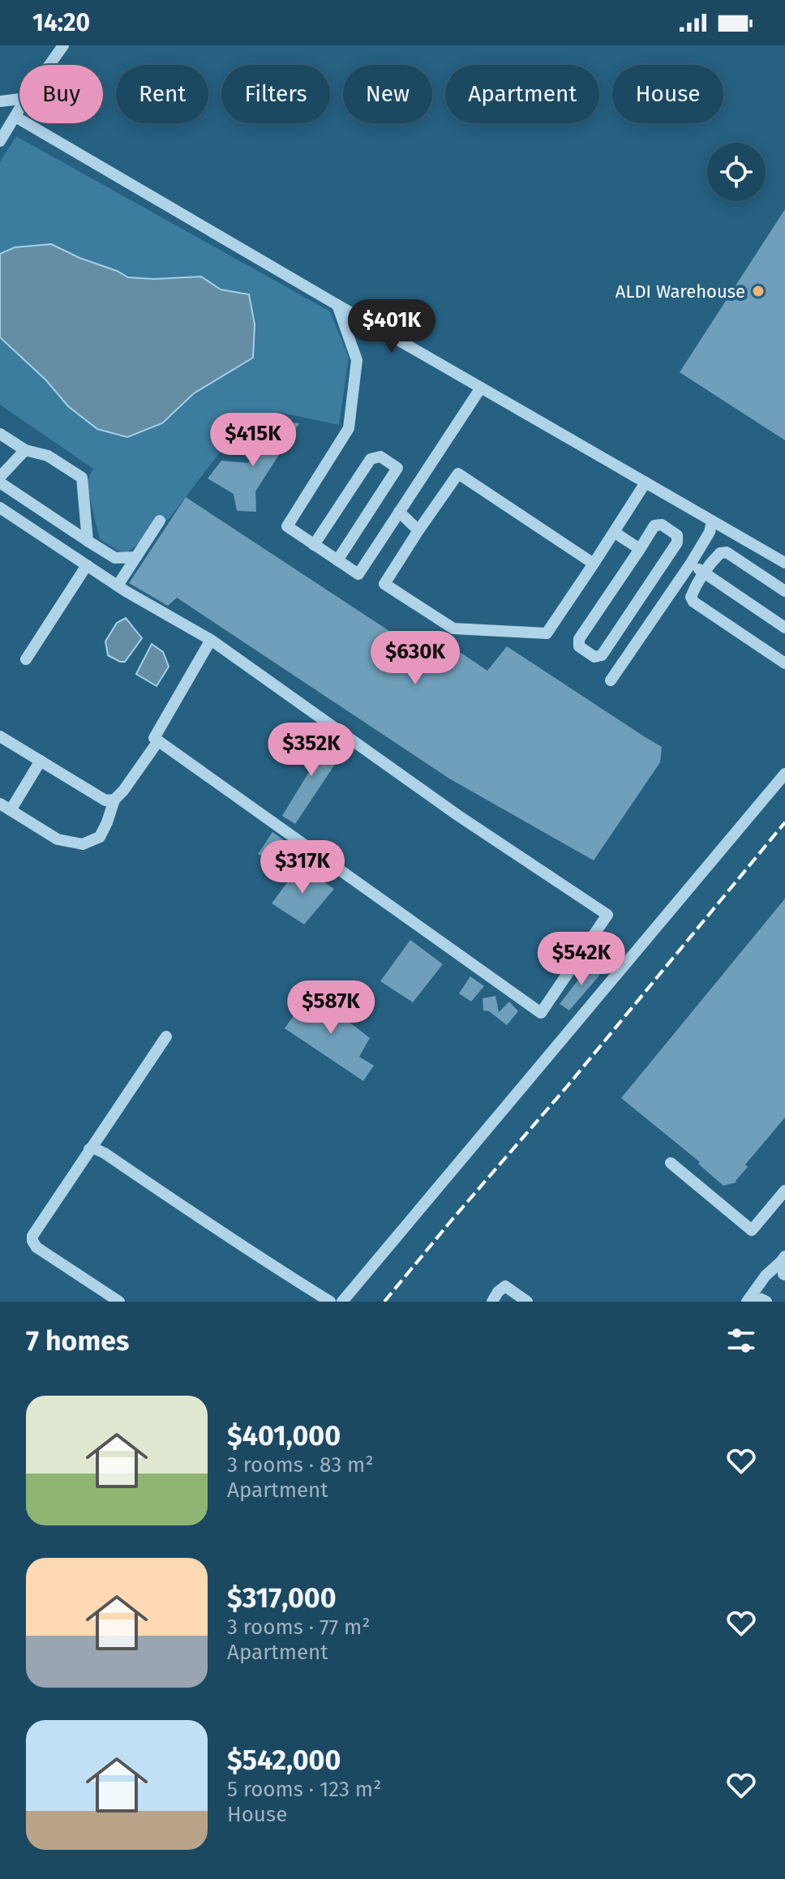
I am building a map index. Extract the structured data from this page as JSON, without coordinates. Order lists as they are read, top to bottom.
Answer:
{
  "places": ["ALDI Warehouse"],
  "page": {
    "status": "14:20",
    "chip": [
      "Buy",
      "Rent",
      "Filters",
      "New",
      "Apartment",
      "House"
    ],
    "price": [
      "$401K",
      "$415K",
      "$630K",
      "$352K",
      "$317K",
      "$542K",
      "$587K"
    ],
    "heading": "7 homes",
    "list": [
      {
        "name": "$401,000",
        "note": "3 rooms · 83 m² · Apartment"
      },
      {
        "name": "$317,000",
        "note": "3 rooms · 77 m² · Apartment"
      },
      {
        "name": "$542,000",
        "note": "5 rooms · 123 m² · House"
      }
    ]
  }
}
